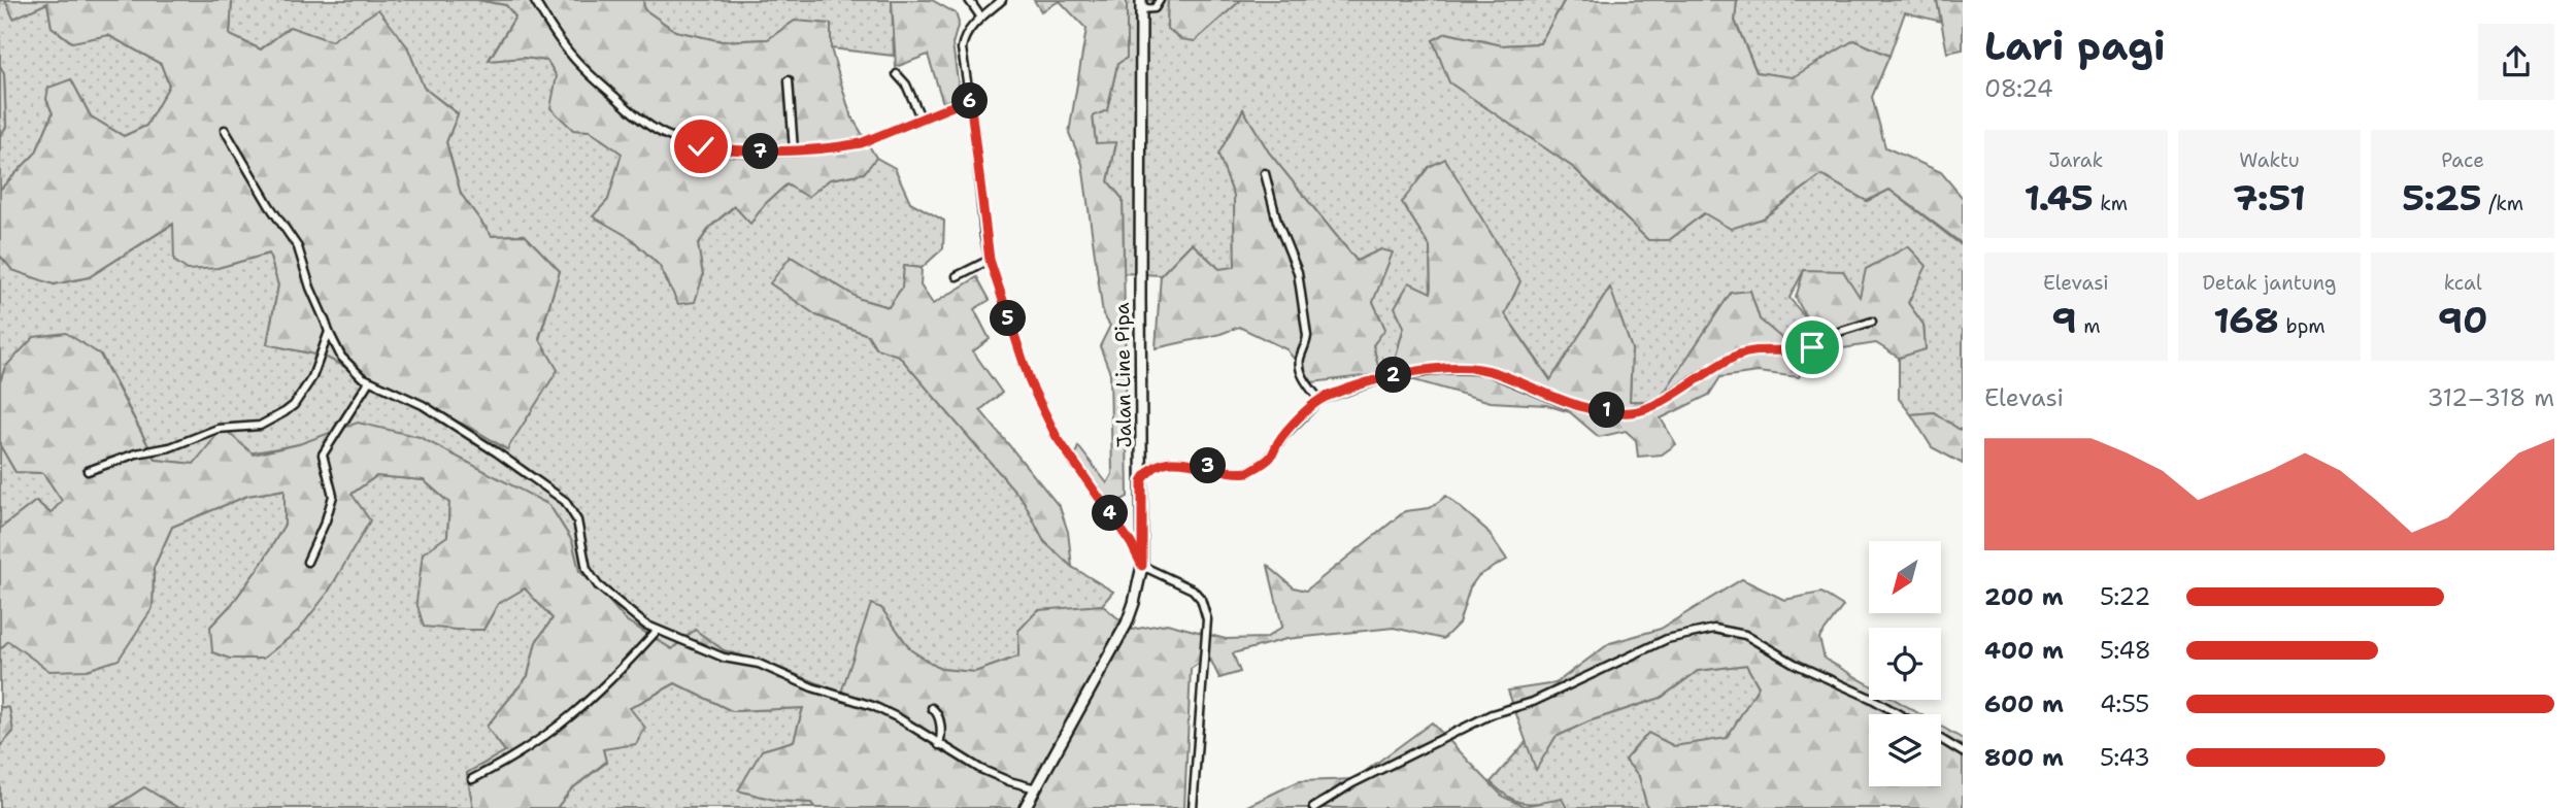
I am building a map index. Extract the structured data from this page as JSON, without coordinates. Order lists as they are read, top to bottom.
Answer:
{
  "streets": {
    "main road": ["Jalan Line Pipa"]
  },
  "north": "bottom left",
  "page": {
    "heading": ["Lari pagi", "08:24"],
    "pins": [
      "6",
      "7",
      "5",
      "2",
      "1",
      "3",
      "4"
    ],
    "stats": [
      ["Jarak", "1.45 km"],
      ["Waktu", "7:51"],
      ["Pace", "5:25 /km"],
      ["Elevasi", "9 m"],
      ["Detak jantung", "168 bpm"],
      ["kcal", "90"]
    ],
    "chart": ["Elevasi", "312–318 m"],
    "list": [
      {
        "name": "200 m",
        "note": "5:22"
      },
      {
        "name": "400 m",
        "note": "5:48"
      },
      {
        "name": "600 m",
        "note": "4:55"
      },
      {
        "name": "800 m",
        "note": "5:43"
      }
    ]
  }
}
